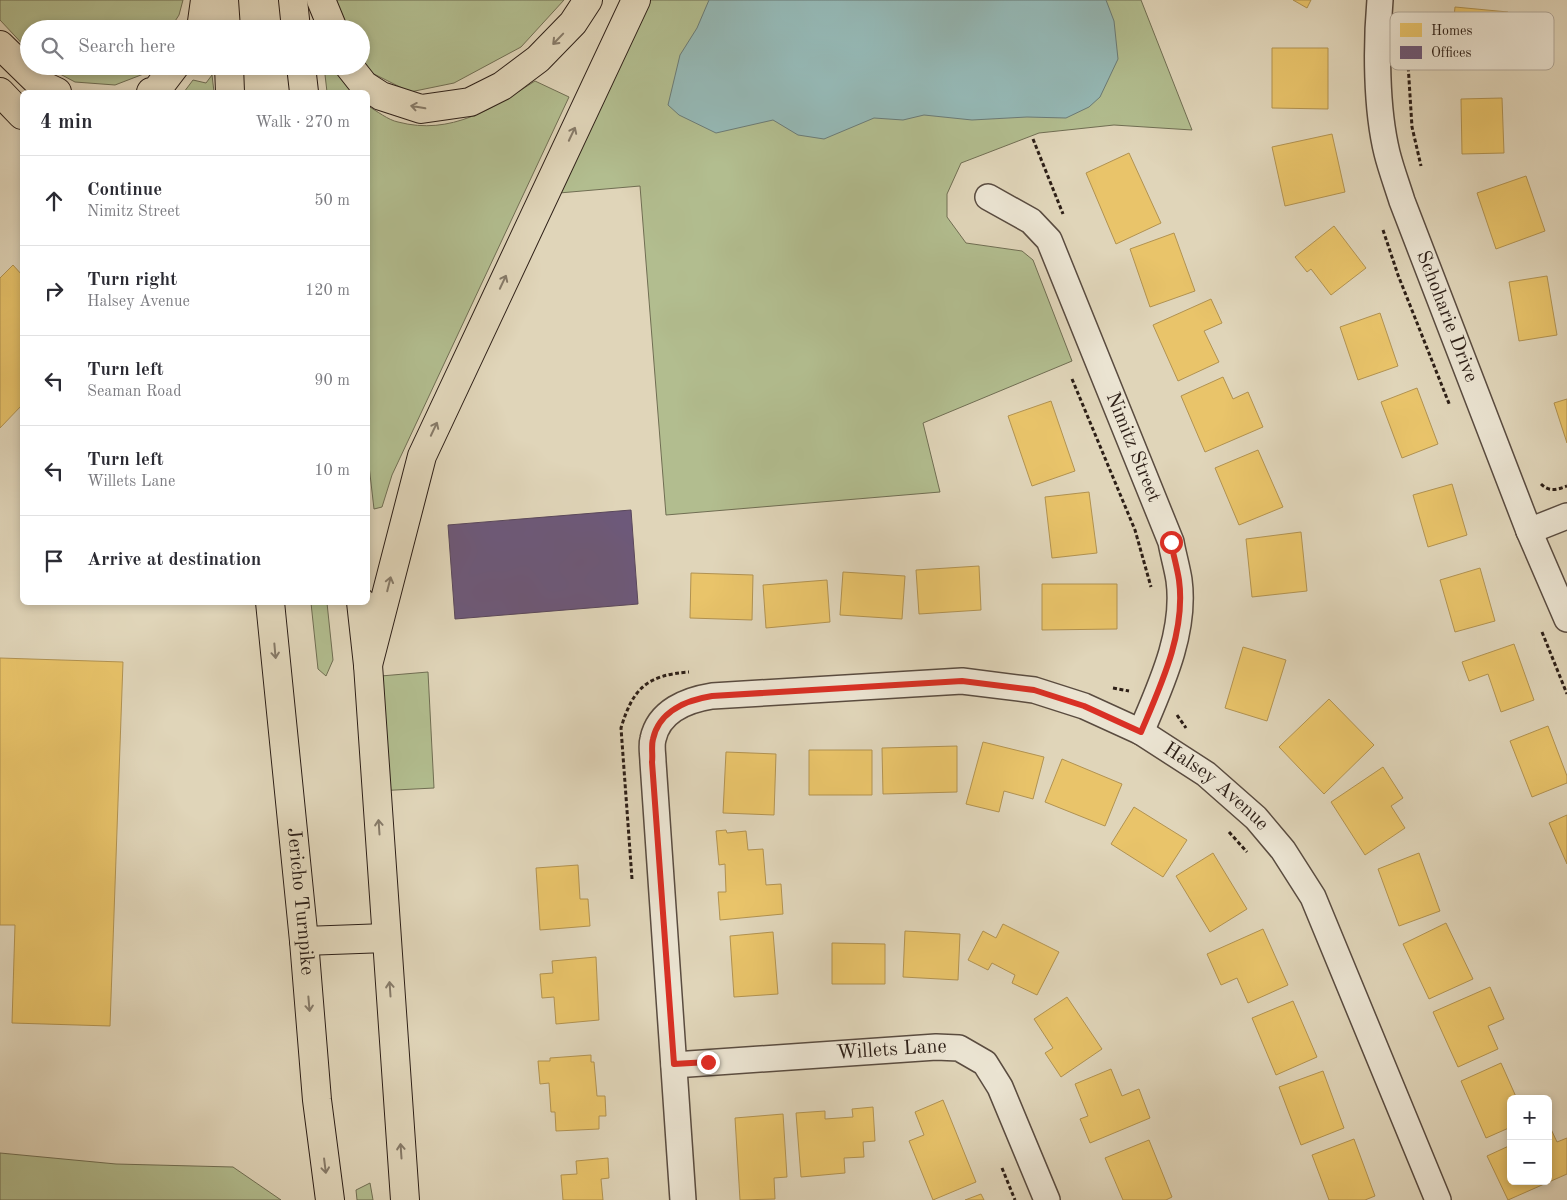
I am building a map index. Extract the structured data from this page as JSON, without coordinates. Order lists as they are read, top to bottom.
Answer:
{
  "streets": {
    "main road": ["Jericho Turnpike"],
    "street": [
      "Schoharie Drive",
      "Nimitz Street",
      "Halsey Avenue",
      "Willets Lane"
    ]
  },
  "crossings": [
    ["Nimitz Street", "Halsey Avenue"],
    ["Halsey Avenue", "Willets Lane"]
  ],
  "legend": ["Homes", "Offices"],
  "page": {
    "search": "Search here",
    "heading": ["4 min", "Walk · 270 m"],
    "list": [
      ["Continue", "Nimitz Street", "50 m"],
      ["Turn right", "Halsey Avenue", "120 m"],
      ["Turn left", "Seaman Road", "90 m"],
      ["Turn left", "Willets Lane", "10 m"],
      "Arrive at destination"
    ],
    "map_buttons": ["+", "−"]
  }
}
